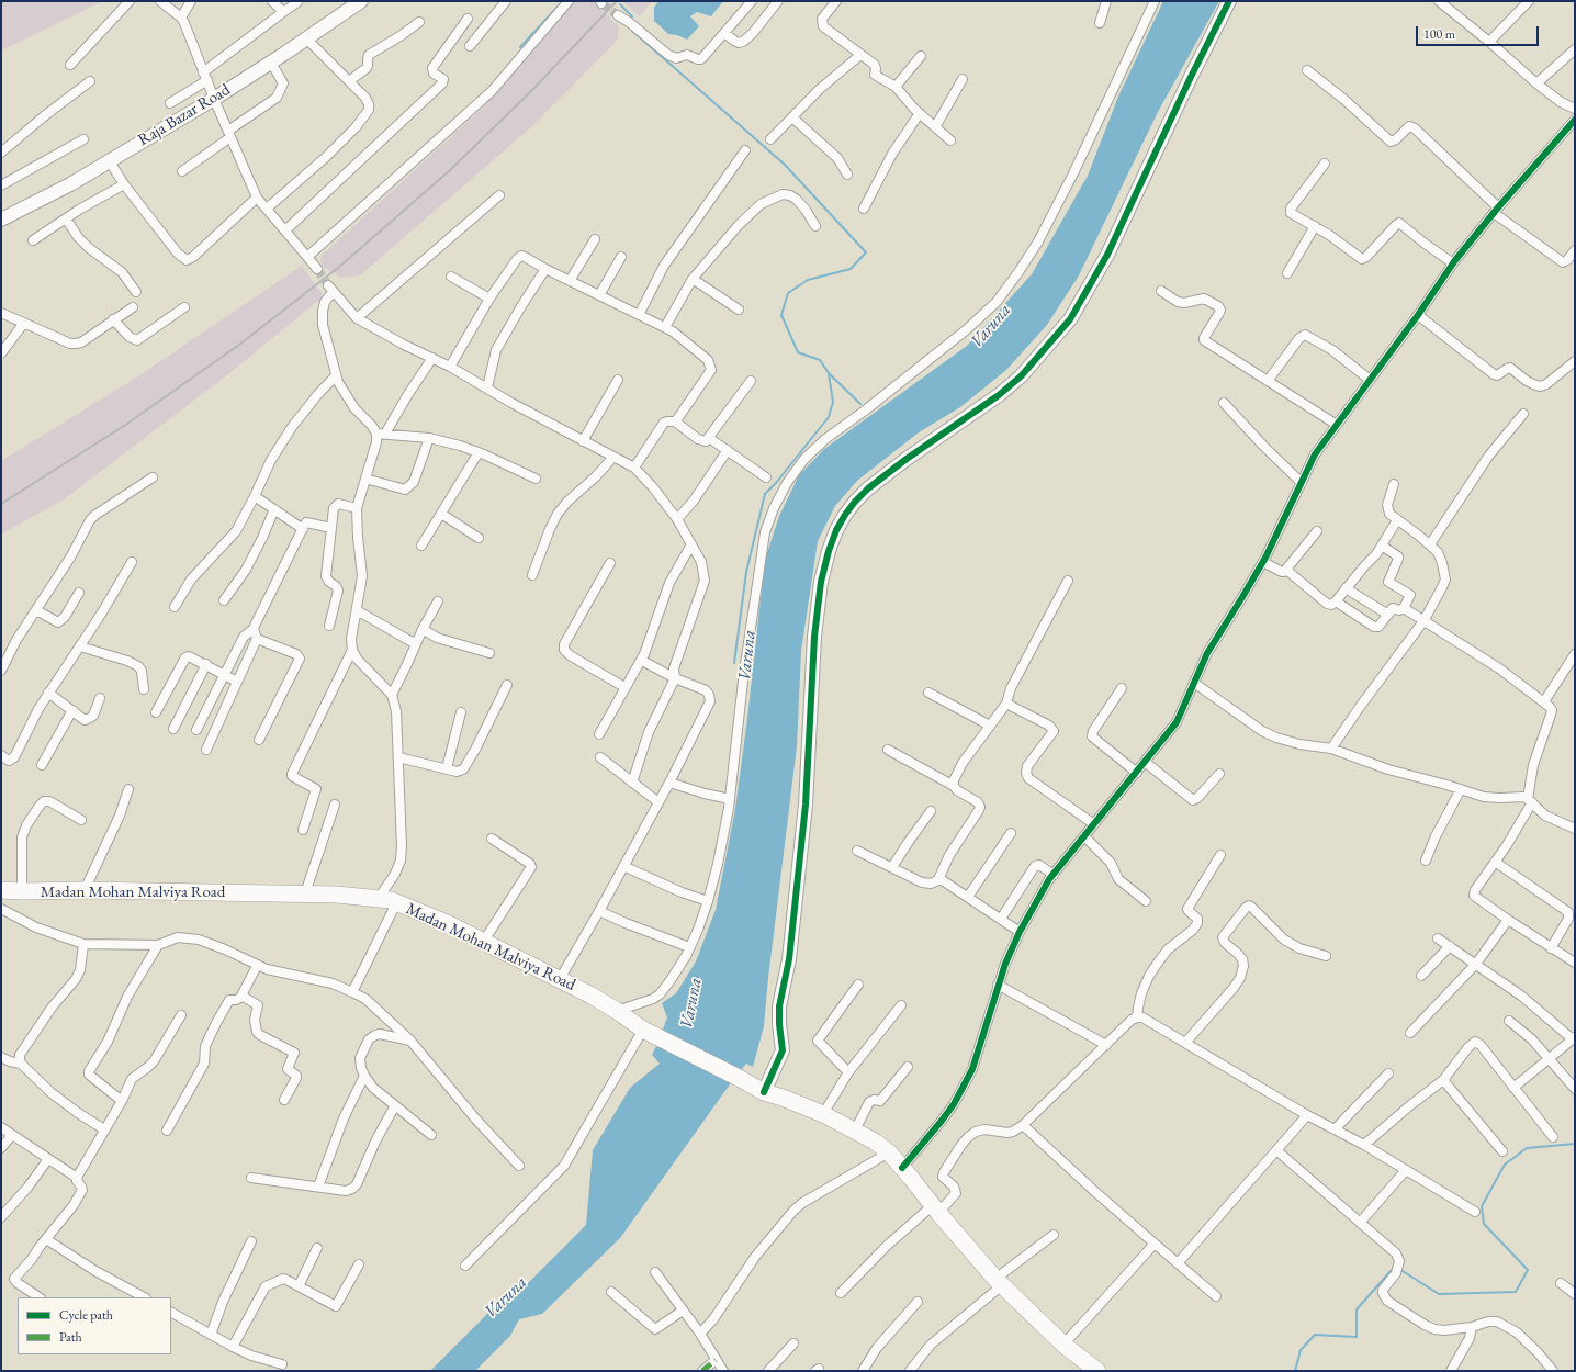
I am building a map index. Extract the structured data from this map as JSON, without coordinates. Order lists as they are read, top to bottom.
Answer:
{
  "streets": {
    "highway": ["Madan Mohan Malviya Road"],
    "street": ["Raja Bazar Road"]
  },
  "water": ["Varuna"],
  "legend": ["Cycle path", "Path"],
  "scale_bar": "100 m"
}
